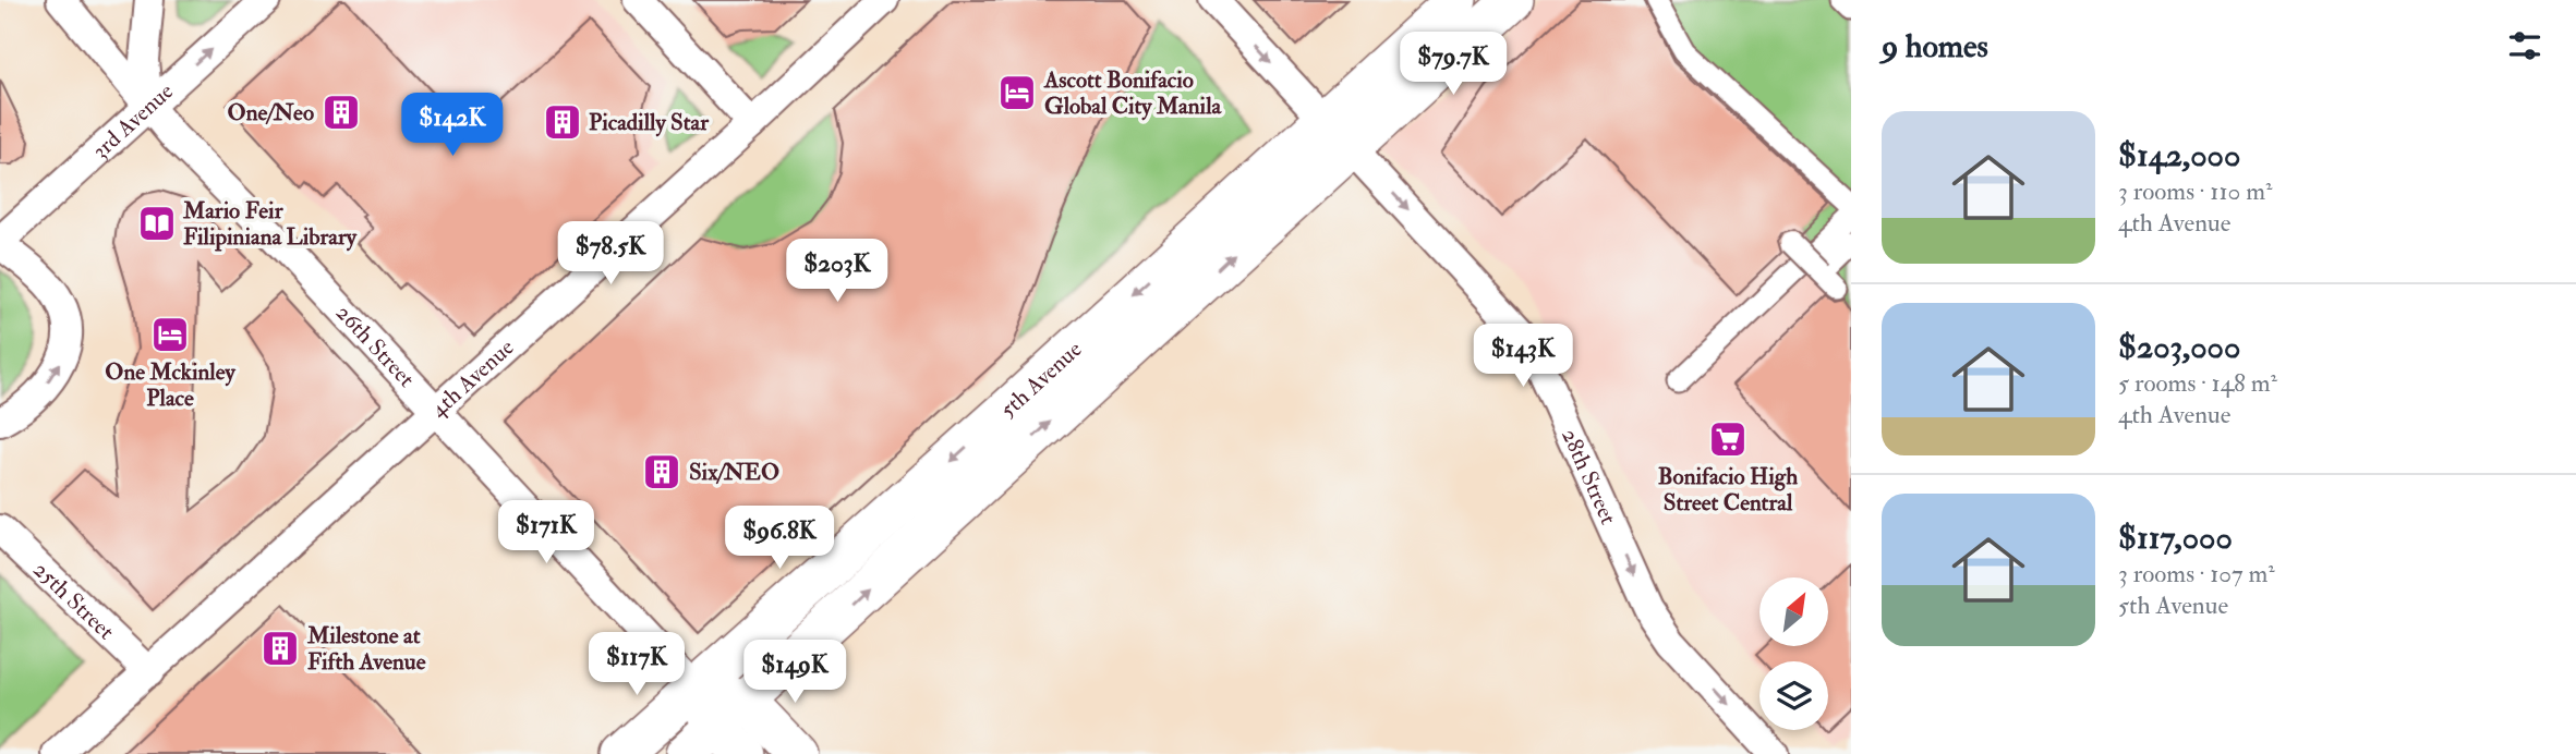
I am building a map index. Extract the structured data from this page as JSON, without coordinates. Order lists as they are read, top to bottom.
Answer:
{
  "streets": {
    "main road": ["26th Street", "5th Avenue"],
    "street": [
      "3rd Avenue",
      "4th Avenue",
      "28th Street",
      "25th Street"
    ]
  },
  "crossings": [
    ["3rd Avenue", "26th Street"],
    ["26th Street", "4th Avenue"],
    ["26th Street", "5th Avenue"],
    ["4th Avenue", "25th Street"],
    ["5th Avenue", "28th Street"]
  ],
  "one_way": ["3rd Avenue", "28th Street"],
  "places": {
    "hotel": ["Ascott Bonifacio Global City Manila", "One Mckinley Place"],
    "building": [
      "One/Neo",
      "Picadilly Star",
      "Six/NEO",
      "Milestone at Fifth Avenue"
    ],
    "library": ["Mario Feir Filipiniana Library"],
    "supermarket": ["Bonifacio High Street Central"]
  },
  "north": "top right",
  "page": {
    "heading": "9 homes",
    "price": [
      "$79.7K",
      "$142K",
      "$78.5K",
      "$203K",
      "$143K",
      "$171K",
      "$96.8K",
      "$117K",
      "$149K"
    ],
    "list": [
      {
        "name": "$142,000",
        "note": "3 rooms · 110 m² · 4th Avenue"
      },
      {
        "name": "$203,000",
        "note": "5 rooms · 148 m² · 4th Avenue"
      },
      {
        "name": "$117,000",
        "note": "3 rooms · 107 m² · 5th Avenue"
      }
    ]
  }
}
